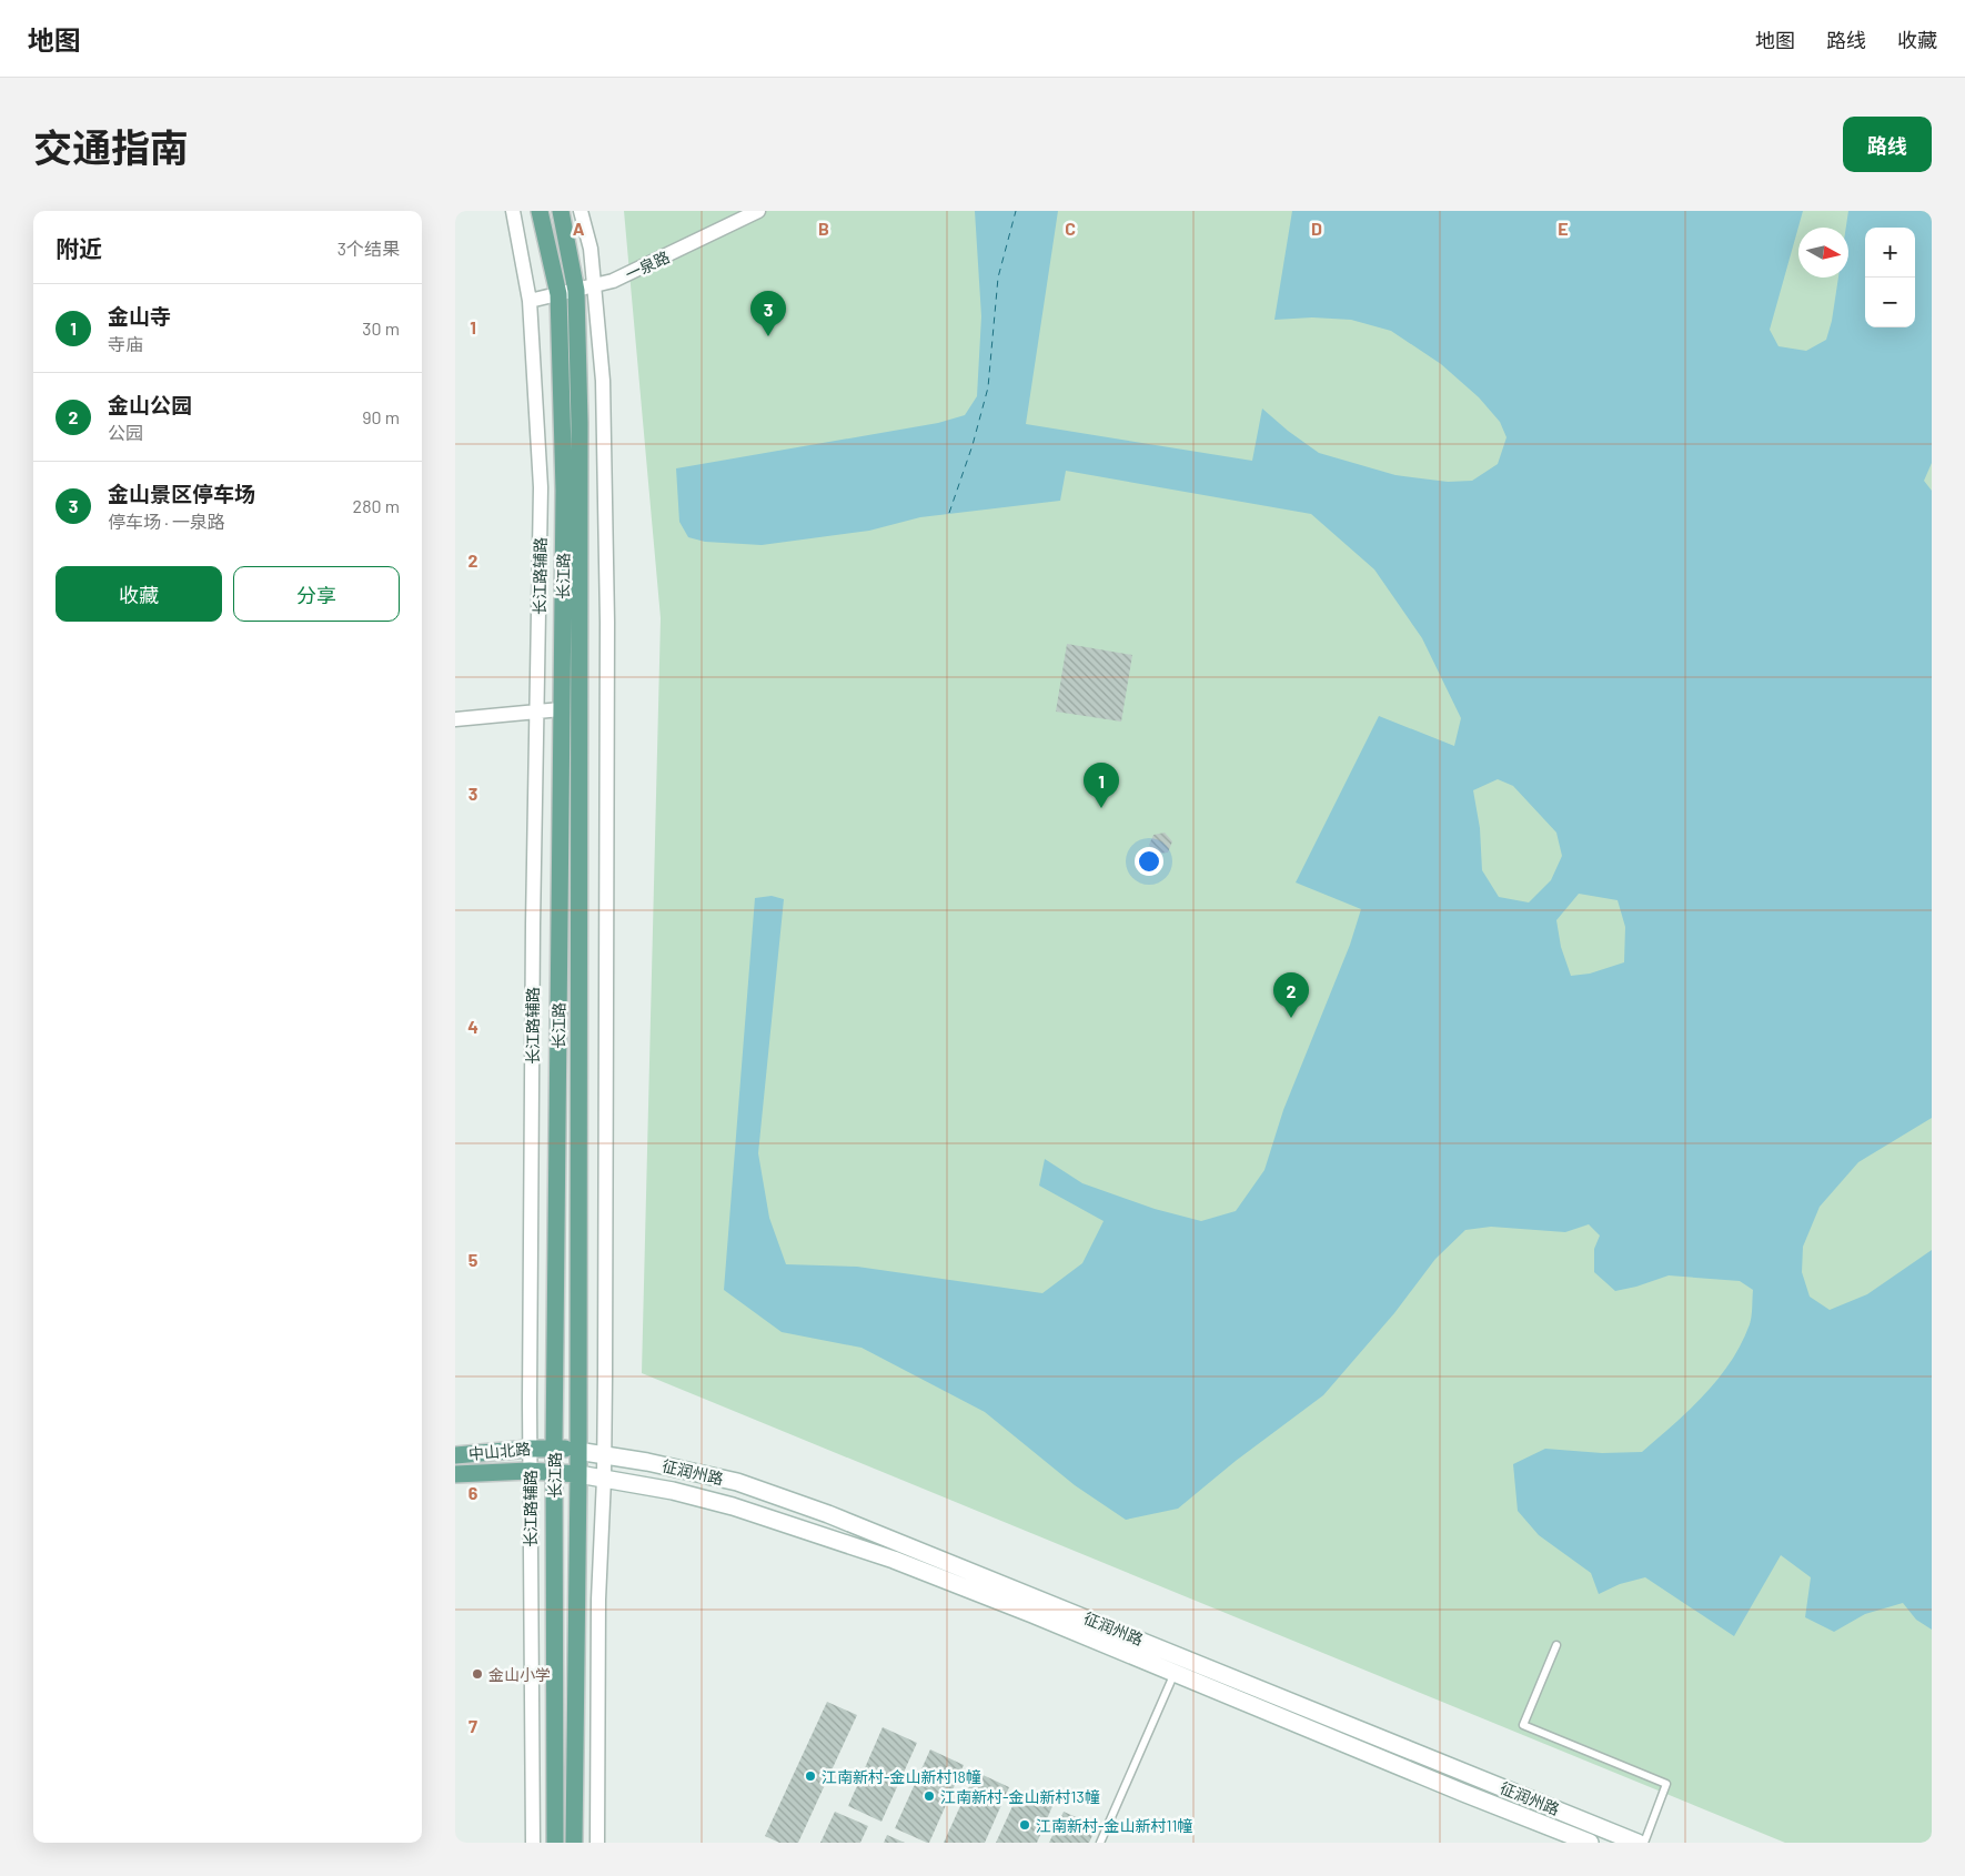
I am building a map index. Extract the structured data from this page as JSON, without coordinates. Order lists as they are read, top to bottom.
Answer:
{
  "streets": {
    "main road": ["长江路", "中山北路", "征润州路"],
    "street": ["一泉路", "长江路辅路"]
  },
  "crossings": [
    ["一泉路", "长江路辅路"],
    ["一泉路", "长江路"],
    ["长江路辅路", "中山北路"],
    ["长江路", "中山北路"],
    ["长江路", "征润州路"],
    ["中山北路", "征润州路"]
  ],
  "places": [
    "金山小学",
    "江南新村-金山新村18幢",
    "江南新村-金山新村13幢",
    "江南新村-金山新村11幢"
  ],
  "north": "right",
  "page": {
    "header": "地图",
    "nav": ["地图", "路线", "收藏"],
    "title": "交通指南",
    "buttons": [
      "路线",
      ["收藏", "分享"]
    ],
    "heading": ["附近", "3个结果"],
    "map_buttons": ["+", "−"],
    "list": [
      {
        "mark": "1",
        "name": "金山寺",
        "note": "寺庙",
        "value": "30 m"
      },
      {
        "mark": "2",
        "name": "金山公园",
        "note": "公园",
        "value": "90 m"
      },
      {
        "mark": "3",
        "name": "金山景区停车场",
        "note": "停车场 · 一泉路",
        "value": "280 m"
      }
    ],
    "pins": ["3", "1", "2"]
  },
  "grid": {
    "columns": [
      "A",
      "B",
      "C",
      "D",
      "E"
    ],
    "rows": [
      "1",
      "2",
      "3",
      "4",
      "5",
      "6",
      "7"
    ]
  }
}
